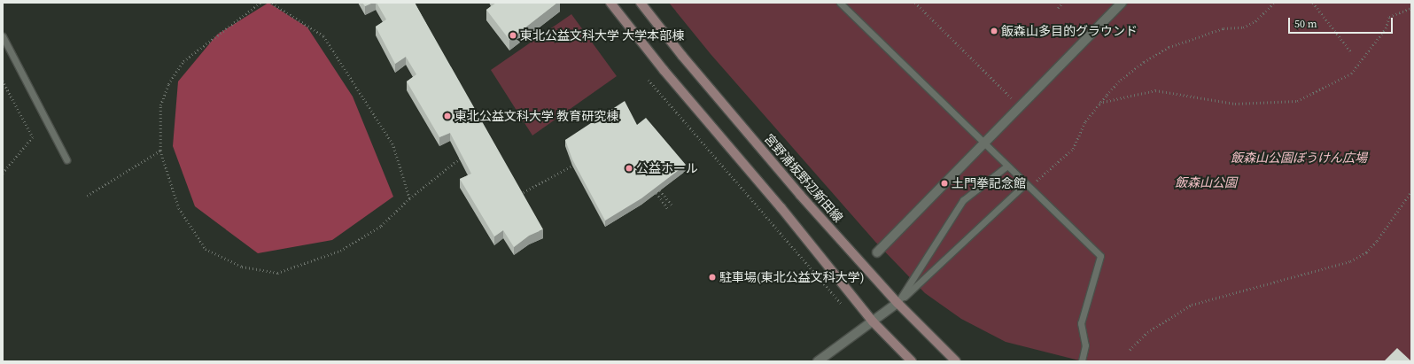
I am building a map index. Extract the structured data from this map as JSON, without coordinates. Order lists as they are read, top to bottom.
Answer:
{
  "streets": {
    "main road": ["宮野浦坂野辺新田線"]
  },
  "parks": ["飯森山公園ぼうけん広場", "飯森山公園"],
  "places": [
    "飯森山多目的グラウンド",
    "東北公益文科大学 大学本部棟",
    "東北公益文科大学 教育研究棟",
    "公益ホール",
    "土門拳記念館",
    "駐車場(東北公益文科大学)"
  ],
  "scale_bar": "50 m"
}
